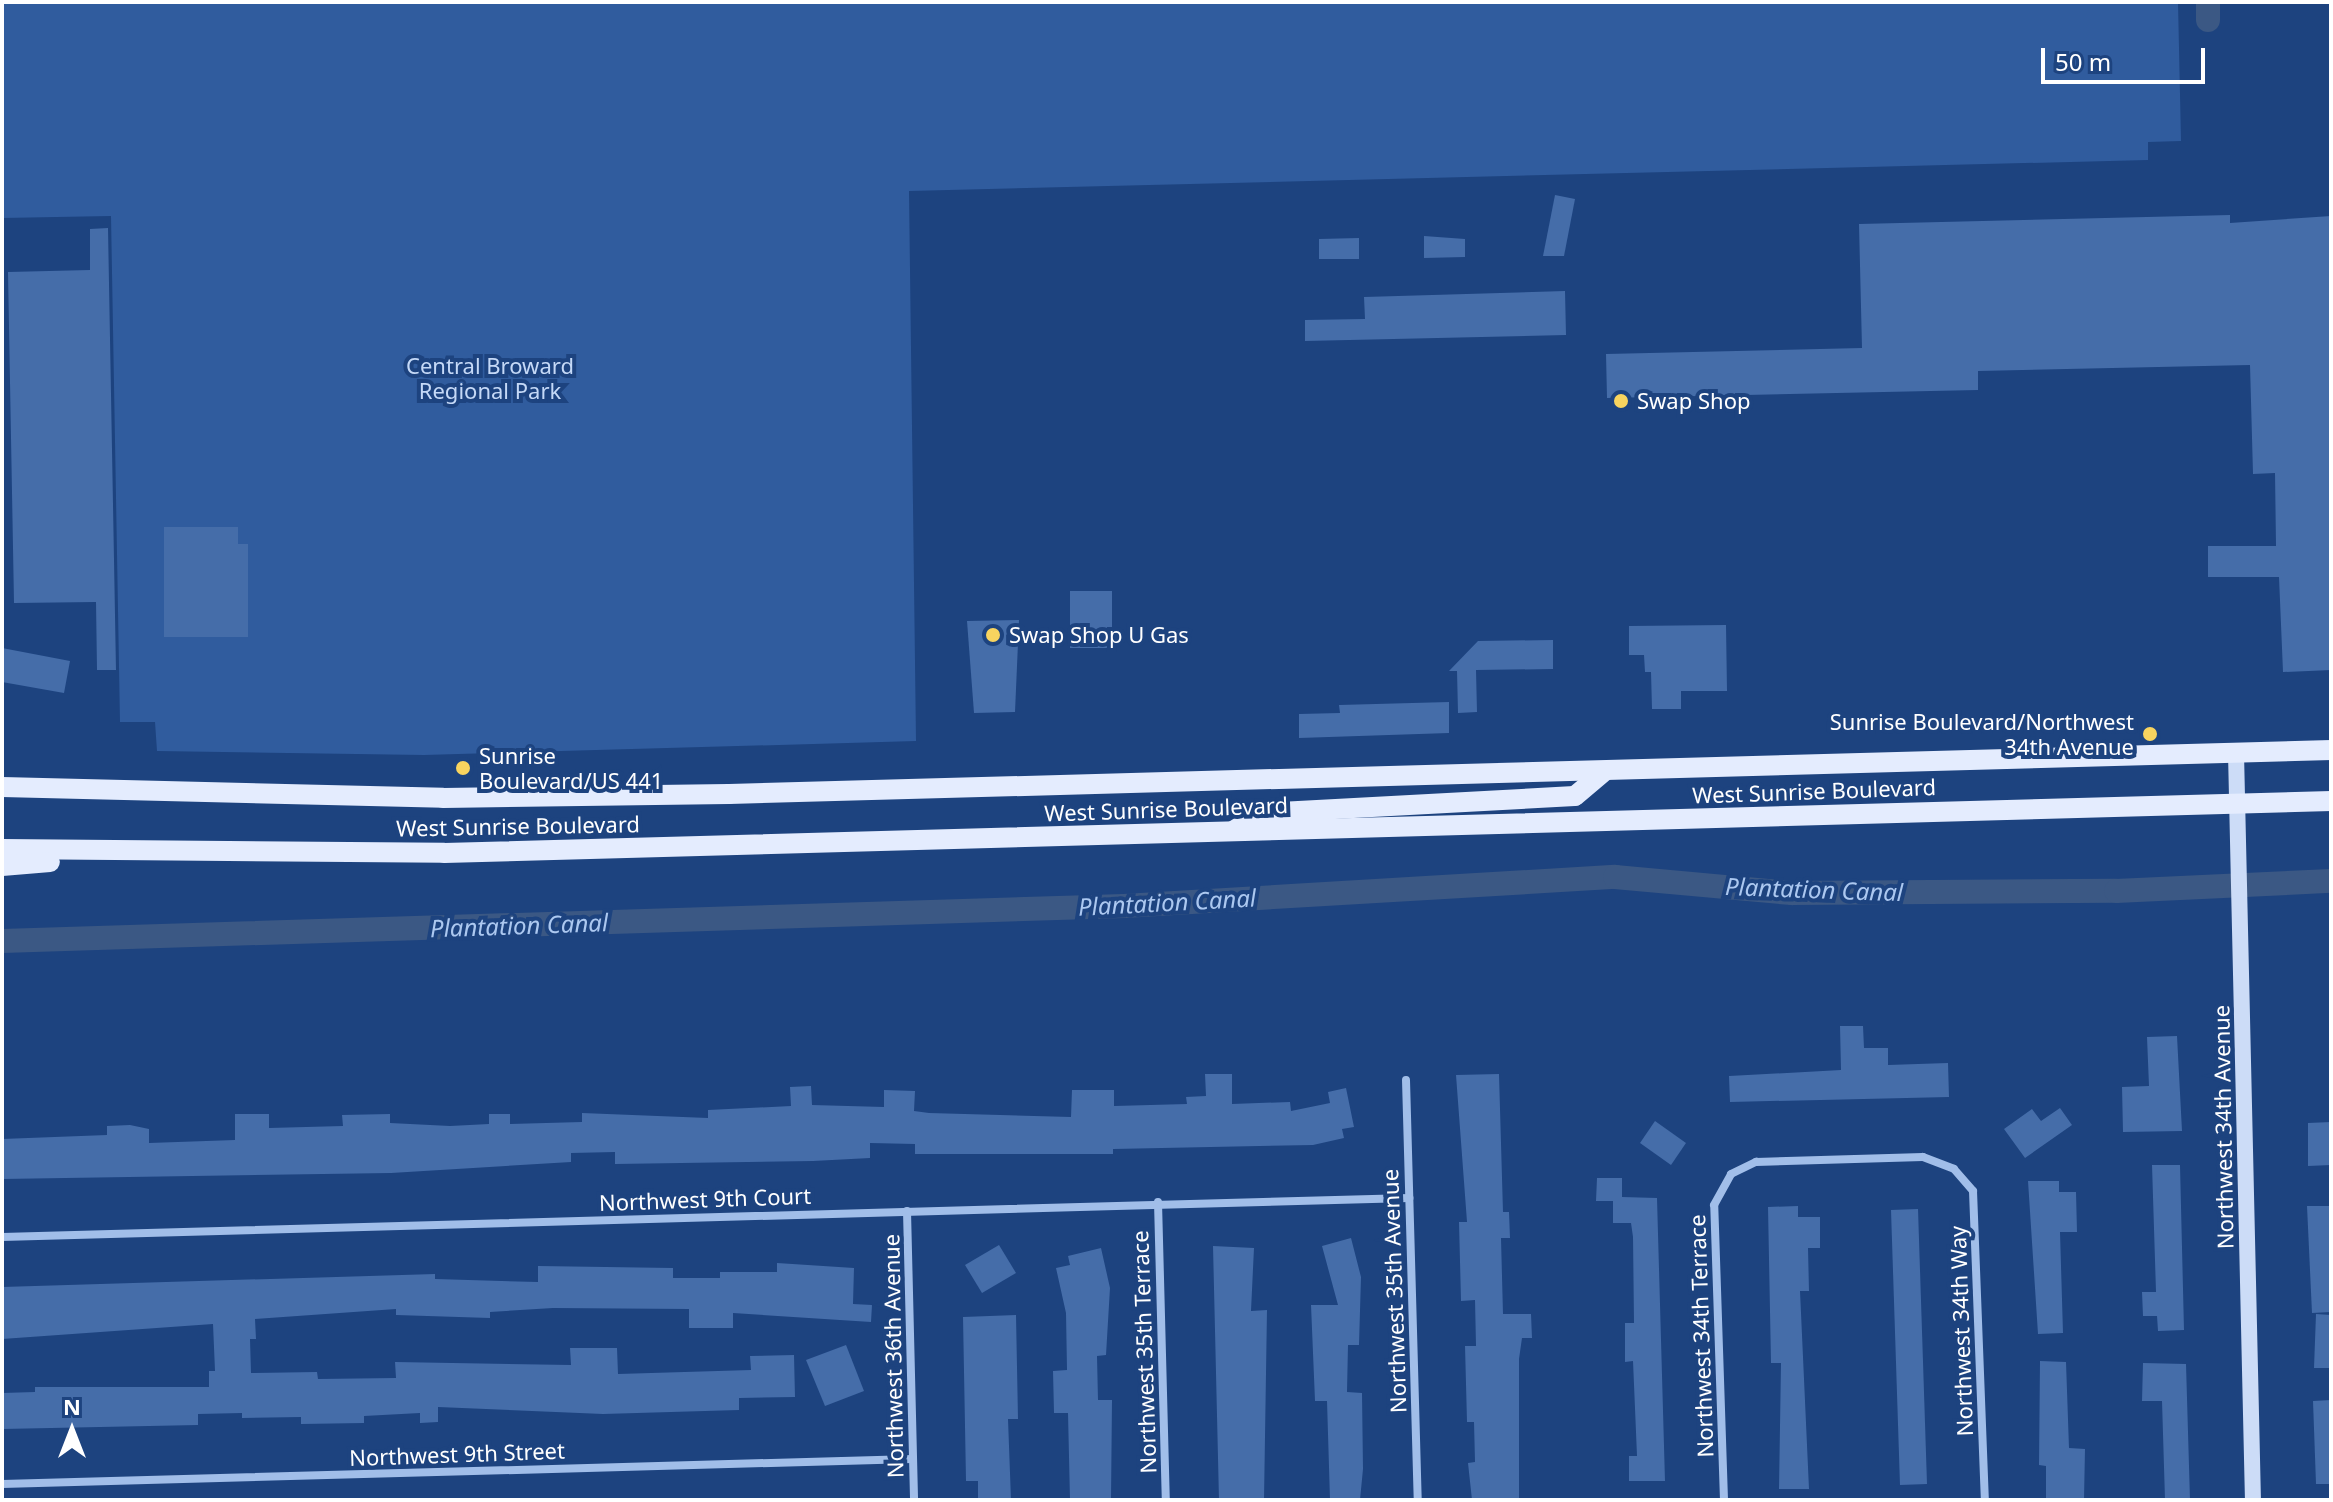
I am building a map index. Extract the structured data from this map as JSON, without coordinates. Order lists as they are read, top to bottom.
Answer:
{
  "streets": {
    "main road": ["West Sunrise Boulevard"],
    "street": [
      "Northwest 34th Avenue",
      "Northwest 9th Court",
      "Northwest 35th Avenue",
      "Northwest 34th Way",
      "Northwest 34th Terrace",
      "Northwest 35th Terrace",
      "Northwest 36th Avenue",
      "Northwest 9th Street"
    ]
  },
  "crossings": [
    ["West Sunrise Boulevard", "Northwest 34th Avenue"],
    ["Northwest 9th Court", "Northwest 35th Avenue"],
    ["Northwest 9th Court", "Northwest 35th Terrace"],
    ["Northwest 9th Court", "Northwest 36th Avenue"],
    ["Northwest 34th Way", "Northwest 34th Terrace"],
    ["Northwest 36th Avenue", "Northwest 9th Street"]
  ],
  "water": ["Plantation Canal"],
  "parks": ["Central Broward Regional Park"],
  "places": [
    "Swap Shop",
    "Swap Shop U Gas",
    "Sunrise Boulevard/Northwest 34th Avenue",
    "Sunrise Boulevard/US 441"
  ],
  "scale_bar": "50 m",
  "north": "top"
}
